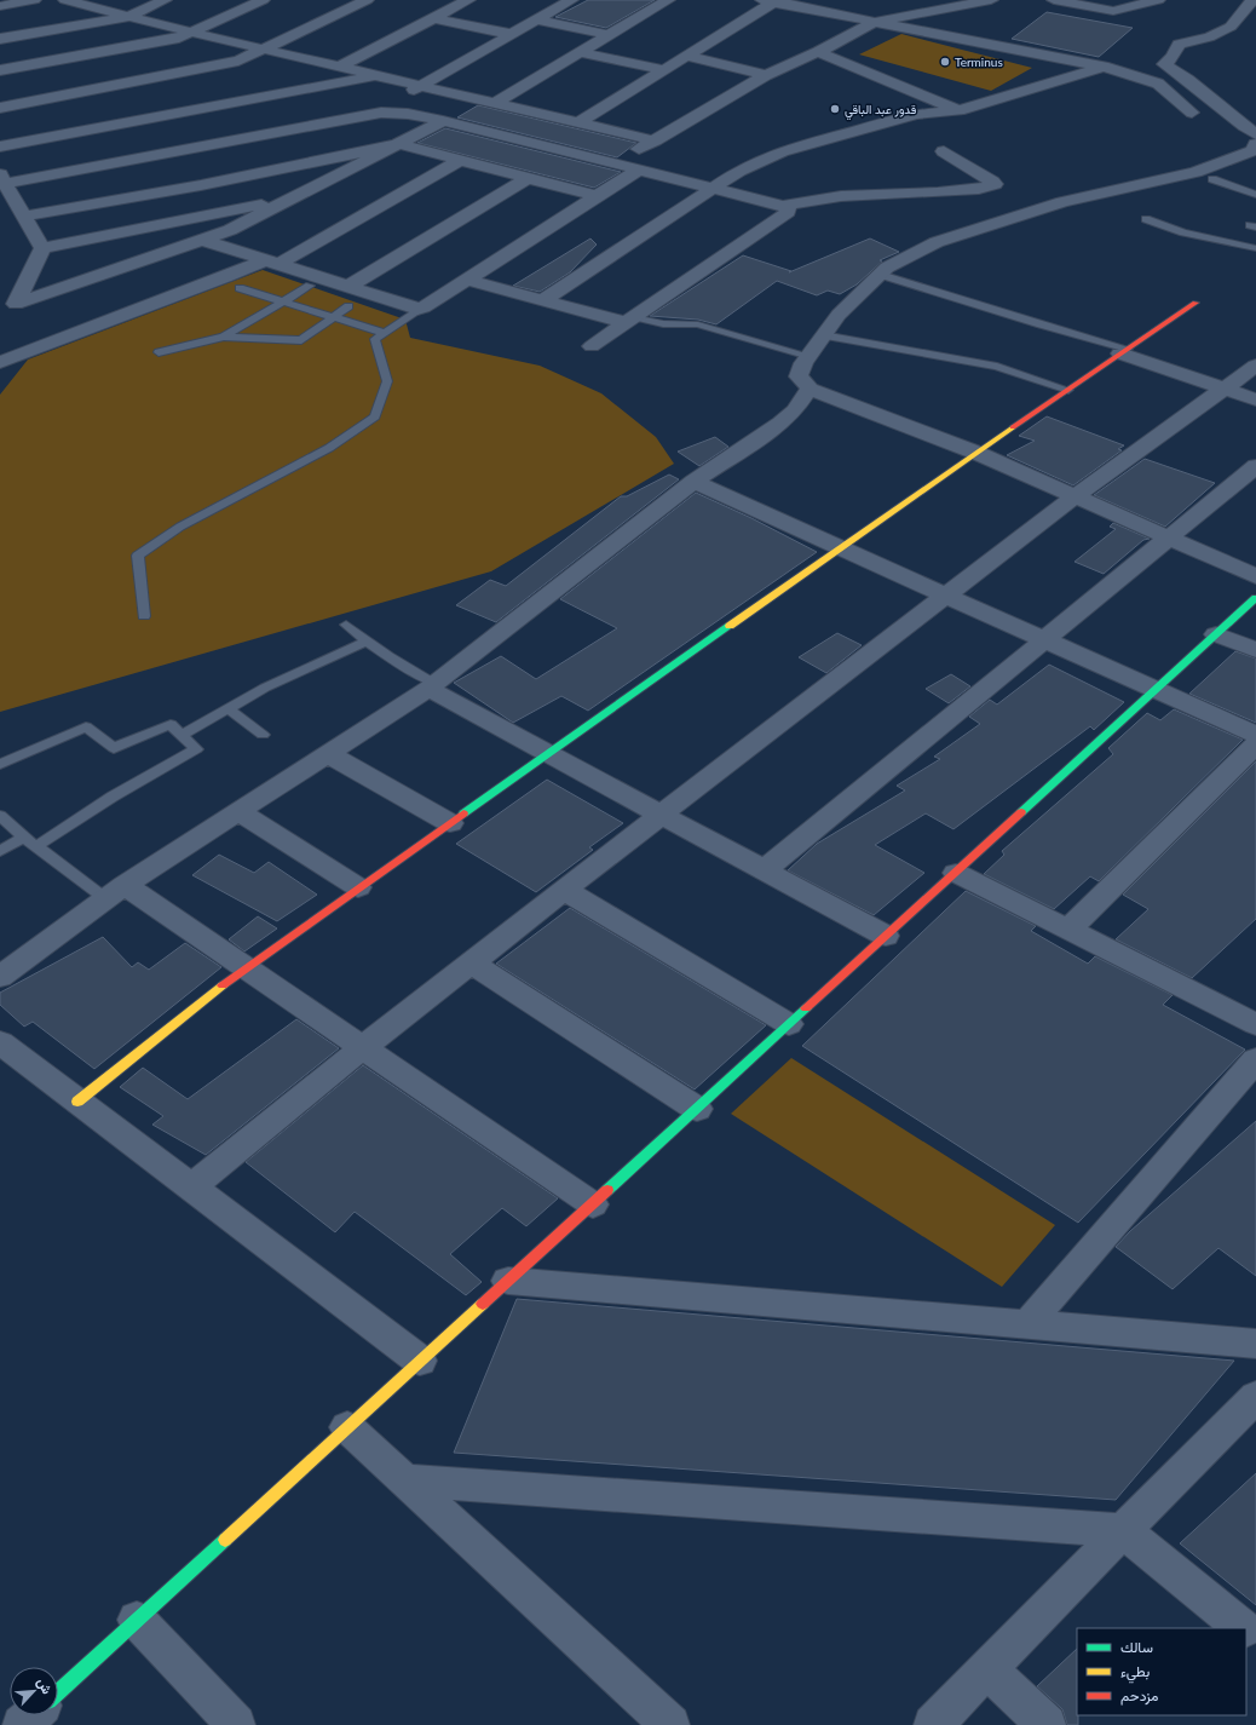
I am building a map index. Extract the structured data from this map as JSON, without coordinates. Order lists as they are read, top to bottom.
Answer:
{
  "places": ["Terminus", "قدور عبد الباقي"],
  "legend": ["سالك", "بطيء", "مزدحم"],
  "north": "top right"
}
